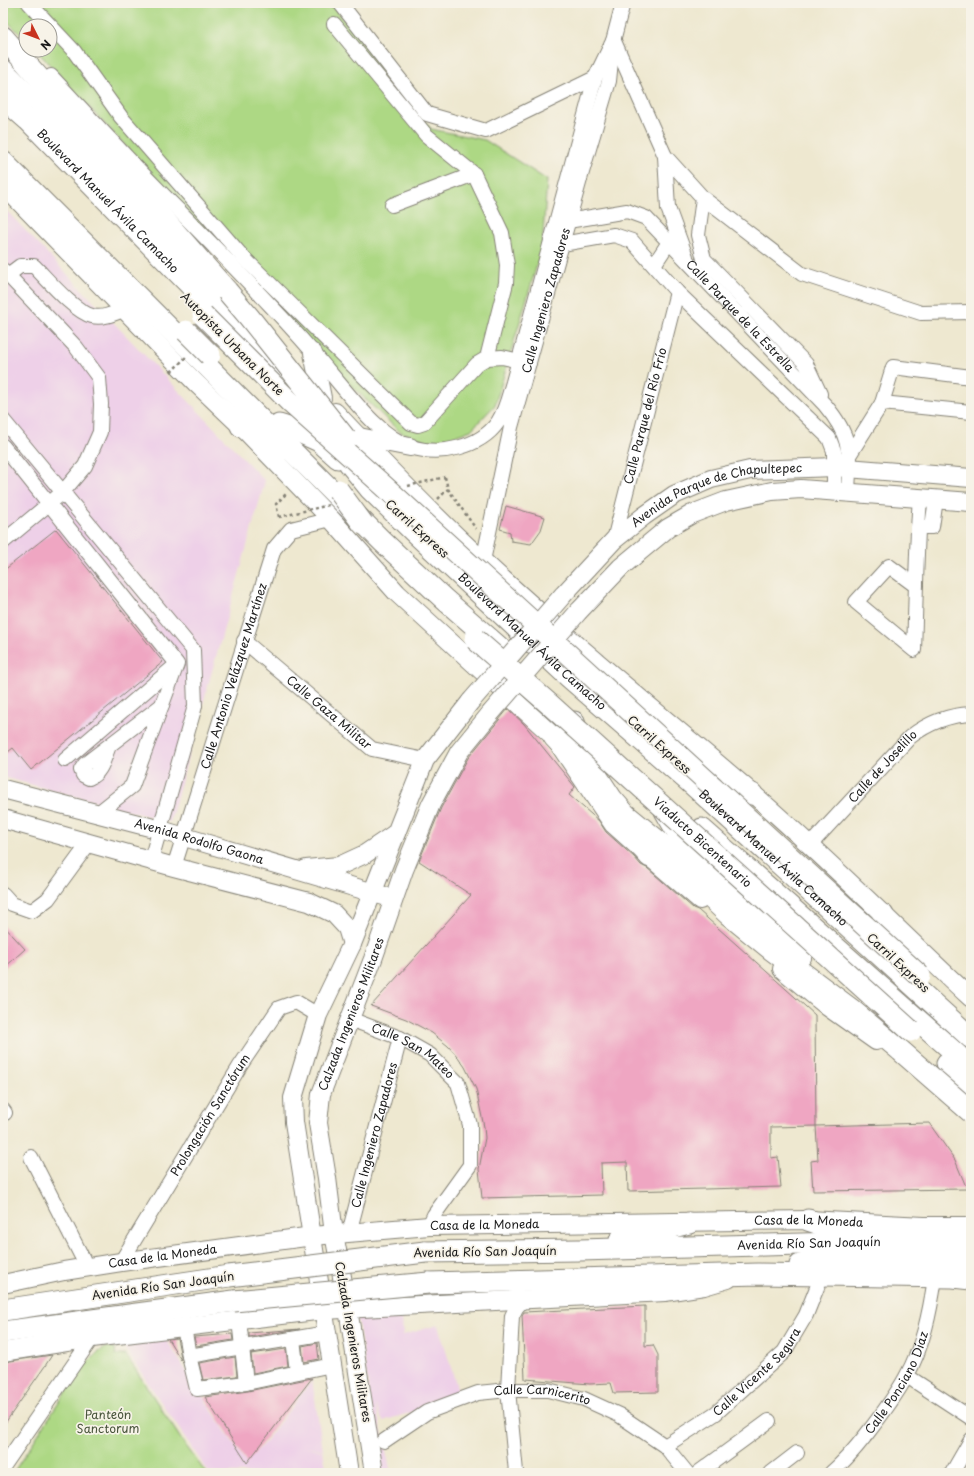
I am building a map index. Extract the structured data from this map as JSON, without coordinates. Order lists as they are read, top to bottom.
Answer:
{
  "streets": {
    "highway": [
      "Boulevard Manuel Ávila Camacho",
      "Autopista Urbana Norte",
      "Carril Express",
      "Viaducto Bicentenario",
      "Avenida Río San Joaquín"
    ],
    "main road": [
      "Avenida Parque de Chapultepec",
      "Avenida Rodolfo Gaona",
      "Calzada Ingenieros Militares",
      "Casa de la Moneda"
    ],
    "street": [
      "Calle Ingeniero Zapadores",
      "Calle Parque de la Estrella",
      "Calle Parque del Río Frío",
      "Calle Antonio Velázquez Martínez",
      "Calle Gaza Militar",
      "Calle de Joselillo",
      "Calle San Mateo",
      "Prolongación Sanctórum",
      "Calle Vicente Segura",
      "Calle Ponciano Díaz",
      "Calle Carnicerito"
    ]
  },
  "crossings": [
    ["Boulevard Manuel Ávila Camacho", "Calle Ingeniero Zapadores"],
    ["Boulevard Manuel Ávila Camacho", "Autopista Urbana Norte"],
    ["Boulevard Manuel Ávila Camacho", "Calle de Joselillo"],
    ["Calle Ingeniero Zapadores", "Calle Parque de la Estrella"],
    ["Calle Ingeniero Zapadores", "Autopista Urbana Norte"],
    ["Calle Ingeniero Zapadores", "Calzada Ingenieros Militares"],
    ["Calle Ingeniero Zapadores", "Calle San Mateo"],
    ["Calle Ingeniero Zapadores", "Casa de la Moneda"],
    ["Calle Parque de la Estrella", "Calle Parque del Río Frío"],
    ["Calle Parque de la Estrella", "Avenida Parque de Chapultepec"],
    ["Autopista Urbana Norte", "Carril Express"],
    ["Autopista Urbana Norte", "Viaducto Bicentenario"],
    ["Calle Parque del Río Frío", "Avenida Parque de Chapultepec"],
    ["Avenida Parque de Chapultepec", "Calzada Ingenieros Militares"],
    ["Calle Antonio Velázquez Martínez", "Calle Gaza Militar"],
    ["Calle Antonio Velázquez Martínez", "Avenida Rodolfo Gaona"],
    ["Calle Gaza Militar", "Calzada Ingenieros Militares"],
    ["Avenida Rodolfo Gaona", "Calzada Ingenieros Militares"],
    ["Calzada Ingenieros Militares", "Calle San Mateo"],
    ["Calzada Ingenieros Militares", "Prolongación Sanctórum"],
    ["Calzada Ingenieros Militares", "Casa de la Moneda"],
    ["Calle San Mateo", "Casa de la Moneda"],
    ["Prolongación Sanctórum", "Casa de la Moneda"],
    ["Casa de la Moneda", "Avenida Río San Joaquín"],
    ["Avenida Río San Joaquín", "Calle Vicente Segura"],
    ["Calle Vicente Segura", "Calle Carnicerito"]
  ],
  "parks": ["Panteón Sanctorum"],
  "north": "bottom right"
}
